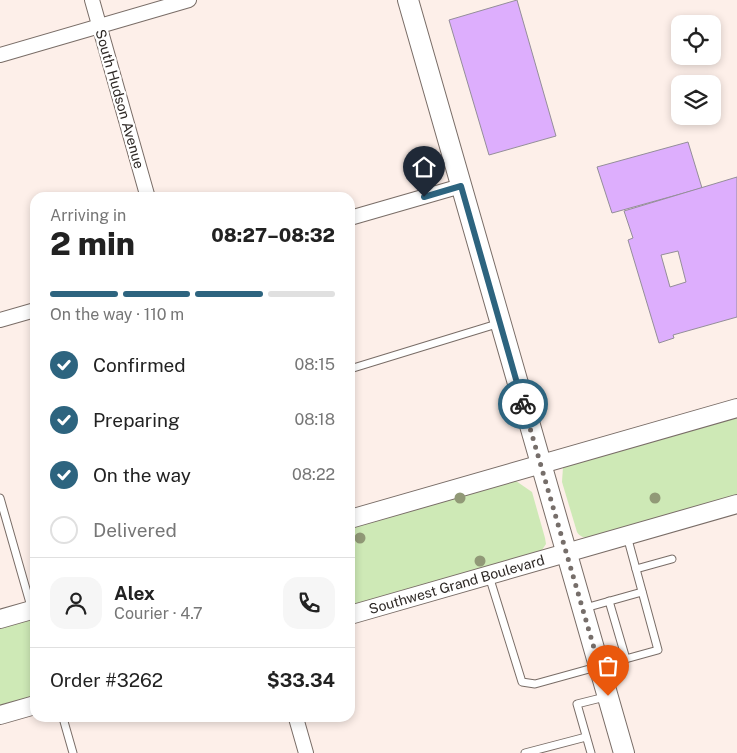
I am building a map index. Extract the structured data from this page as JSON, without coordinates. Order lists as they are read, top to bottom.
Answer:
{
  "streets": {
    "street": ["South Hudson Avenue", "Southwest Grand Boulevard"]
  },
  "page": {
    "heading": ["2 min", "Arriving in", "08:27–08:32"],
    "panel": [
      "Alex",
      "Courier · 4.7",
      "Order #3262",
      "$33.34"
    ],
    "bar": "On the way · 110 m",
    "list": [
      ["Confirmed", "08:15"],
      ["Preparing", "08:18"],
      ["On the way", "08:22"],
      "Delivered"
    ]
  }
}
